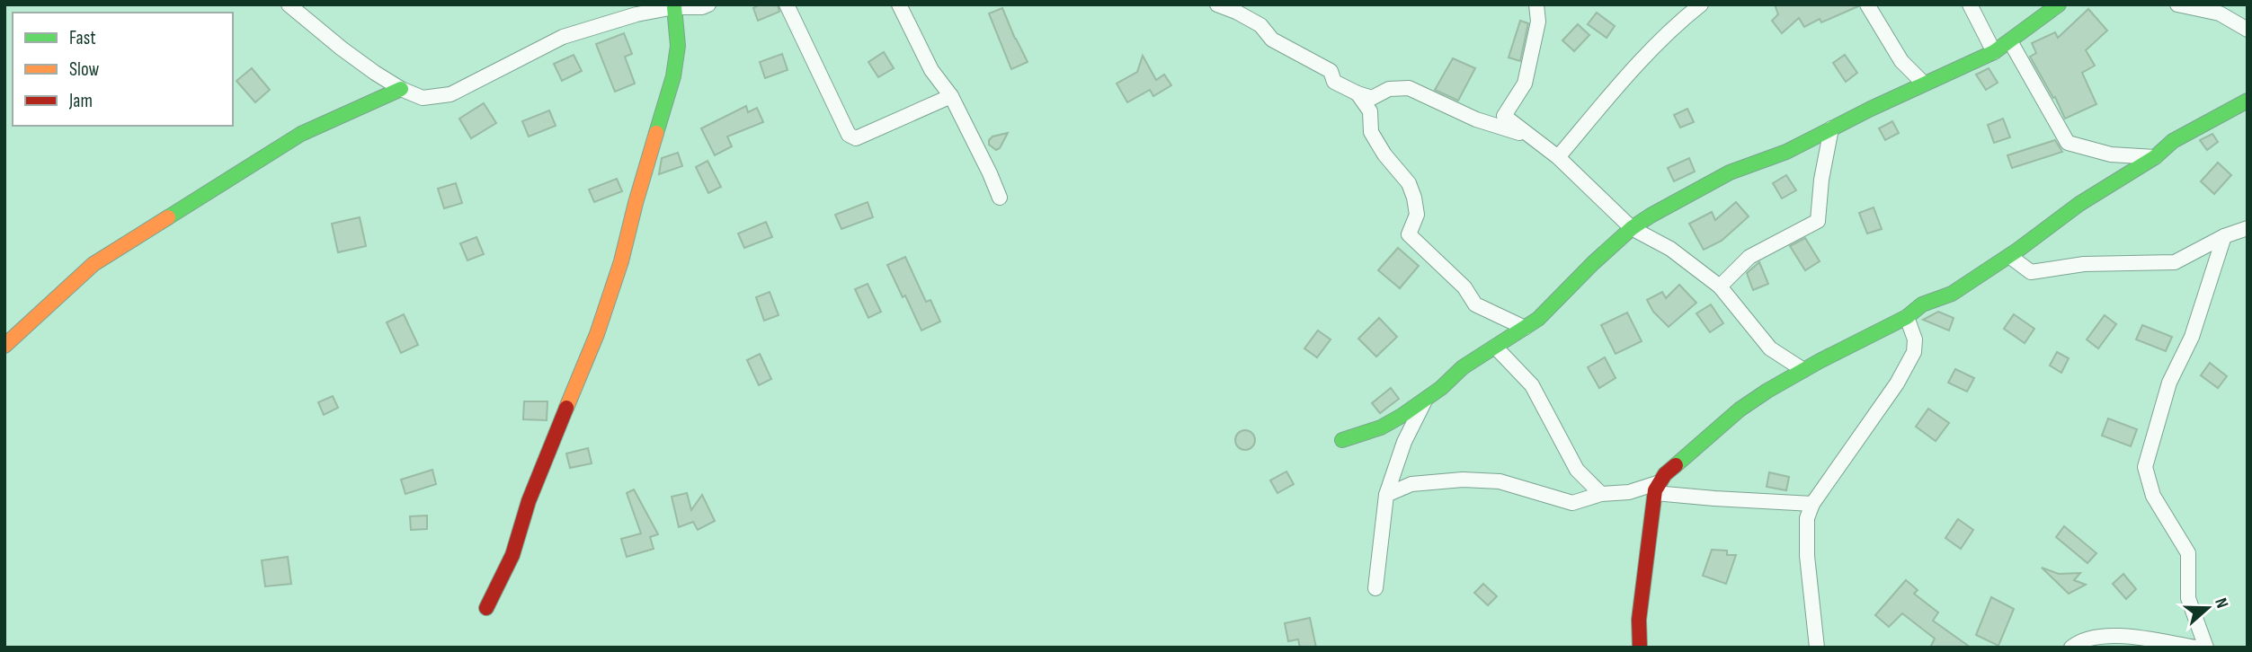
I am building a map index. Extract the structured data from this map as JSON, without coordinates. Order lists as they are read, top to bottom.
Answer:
{
  "legend": ["Fast", "Slow", "Jam"],
  "north": "right"
}
